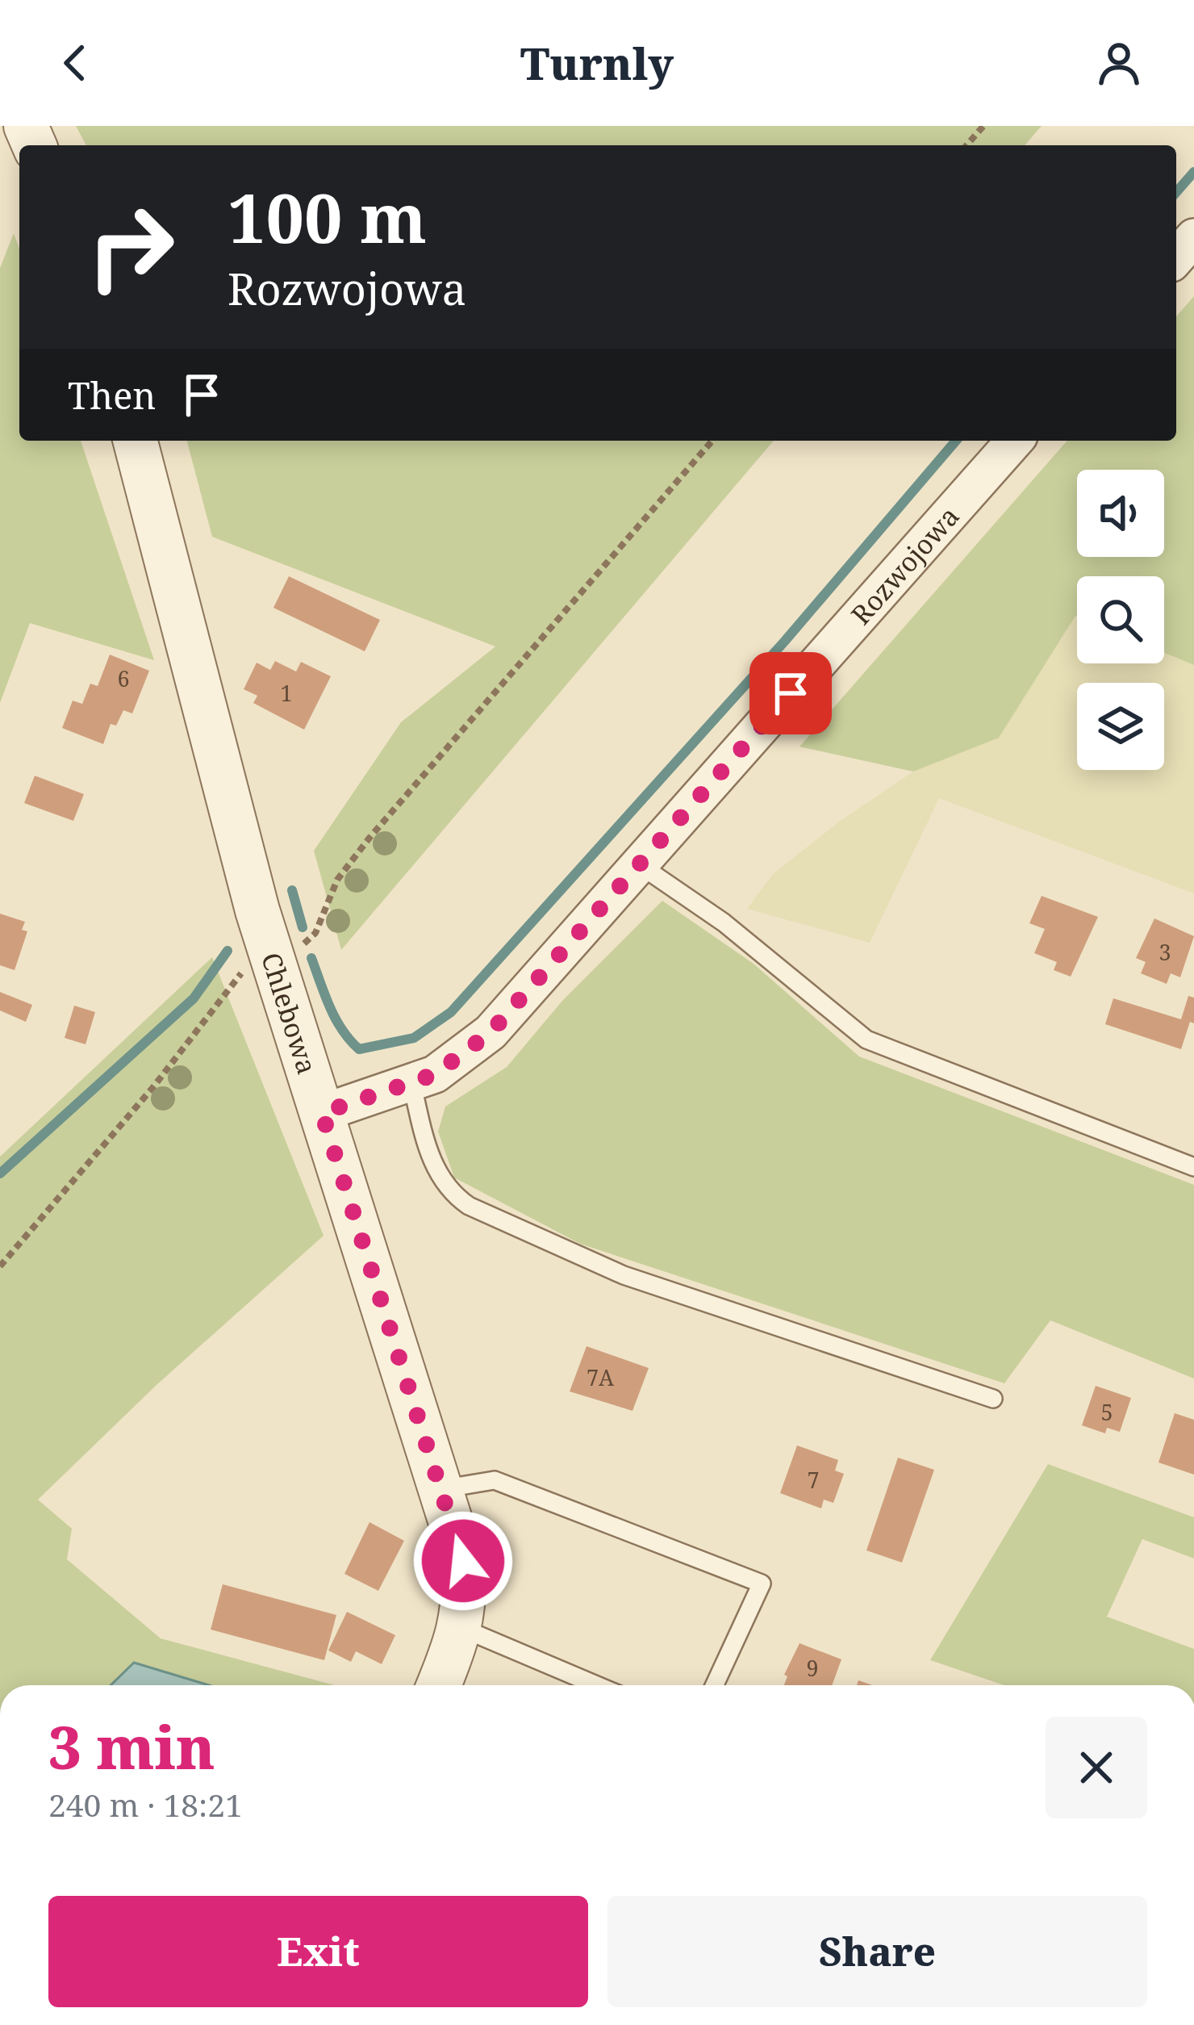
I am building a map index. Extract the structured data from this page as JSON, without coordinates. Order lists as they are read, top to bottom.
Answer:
{
  "streets": {
    "street": ["Rozwojowa", "Chlebowa"]
  },
  "crossings": [
    ["Rozwojowa", "Chlebowa"]
  ],
  "house_numbers": [
    "6",
    "1",
    "3",
    "7A",
    "5",
    "7",
    "9"
  ],
  "page": {
    "header": "Turnly",
    "turn": ["100 m", "Rozwojowa"],
    "then": "Then",
    "heading": ["3 min", "240 m · 18:21"],
    "buttons": ["Exit", "Share"]
  }
}
